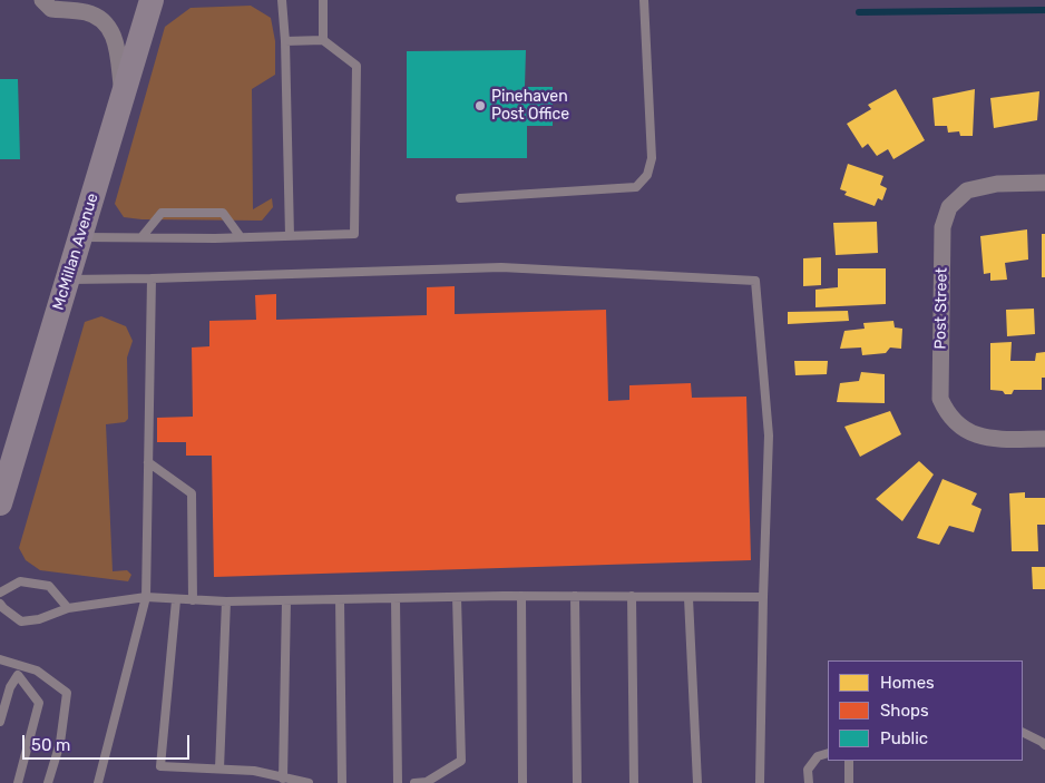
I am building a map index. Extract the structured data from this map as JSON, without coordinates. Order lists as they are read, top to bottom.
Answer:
{
  "streets": {
    "street": ["McMillan Avenue", "Post Street"]
  },
  "places": ["Pinehaven Post Office"],
  "legend": ["Homes", "Shops", "Public"],
  "scale_bar": "50 m"
}
